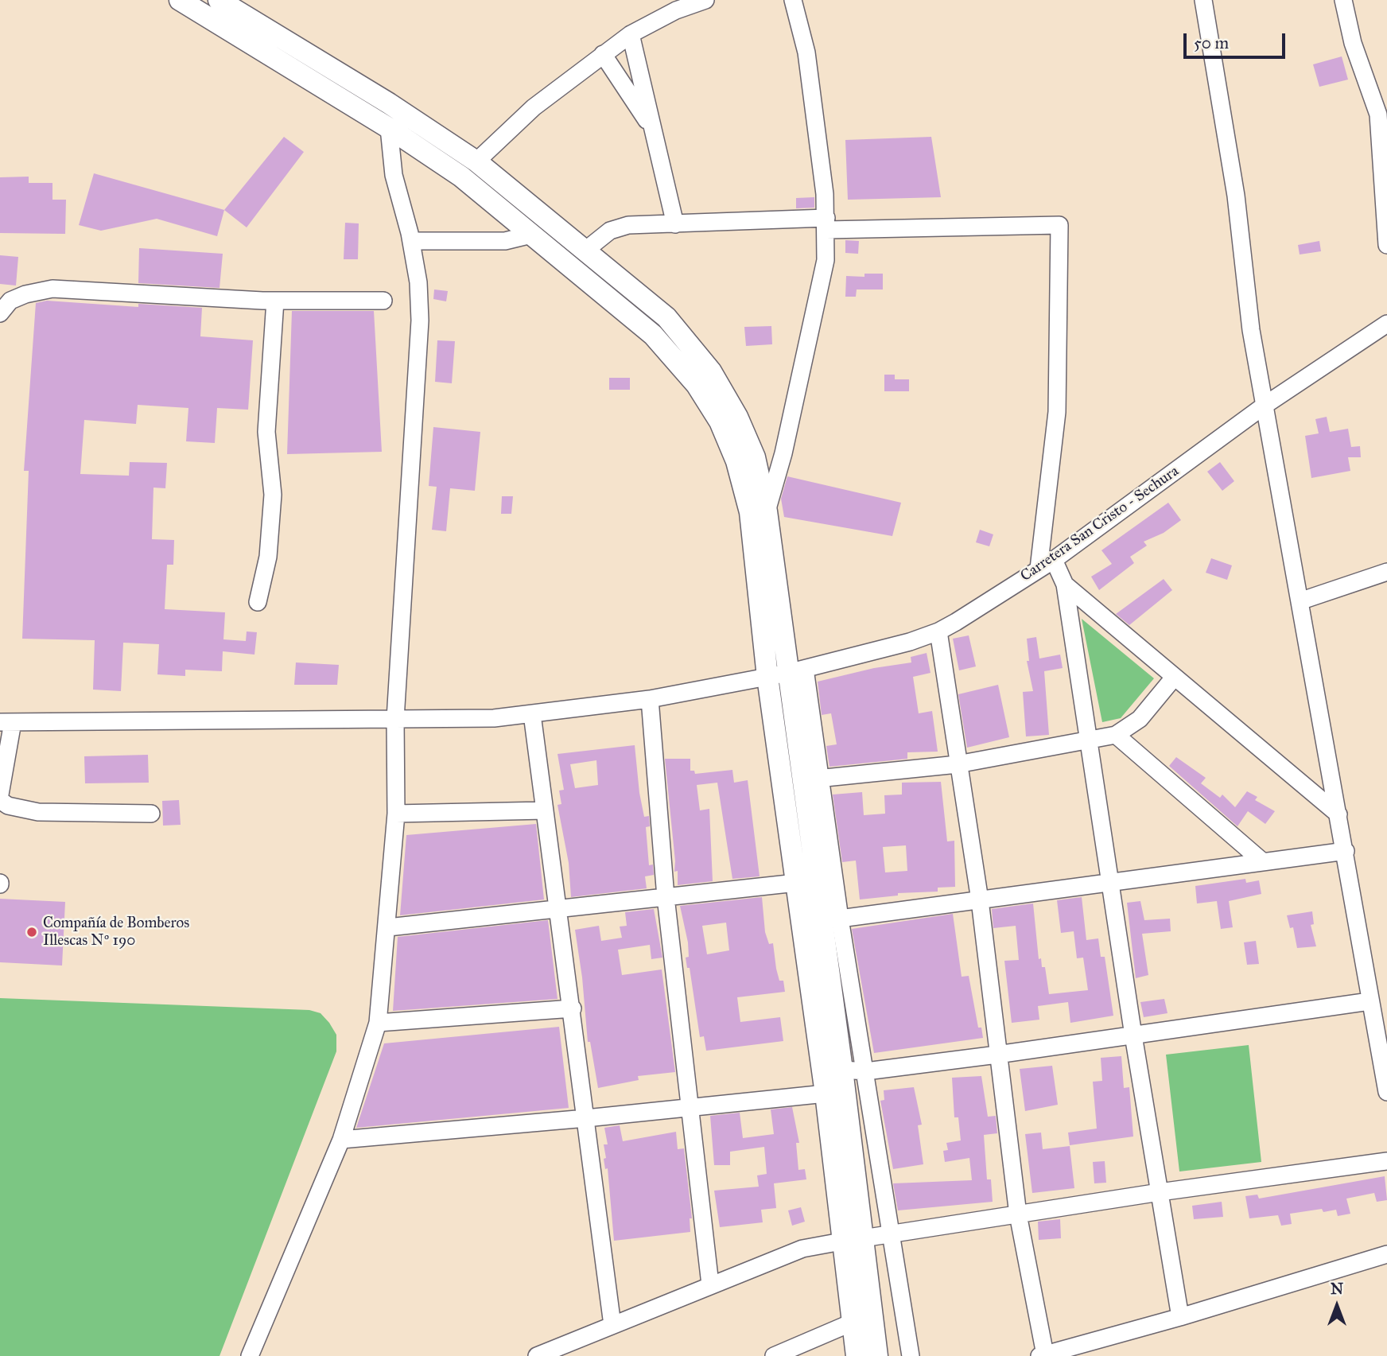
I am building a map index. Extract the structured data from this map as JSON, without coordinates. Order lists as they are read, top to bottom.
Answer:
{
  "streets": {
    "street": ["Carretera San Cristo - Sechura"]
  },
  "places": ["Compañía de Bomberos Illescas Nº 190"],
  "scale_bar": "50 m",
  "north": "top"
}
